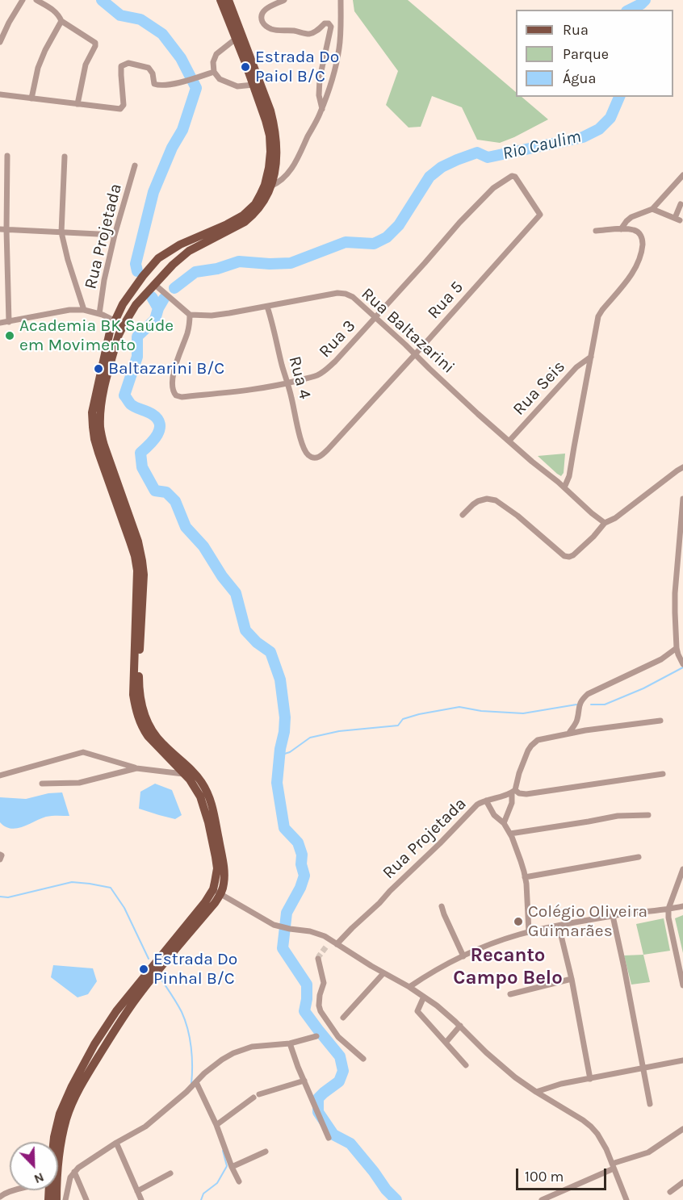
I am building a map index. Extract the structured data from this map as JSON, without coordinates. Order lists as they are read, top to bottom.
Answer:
{
  "streets": {
    "street": [
      "Rua Projetada",
      "Rua 5",
      "Rua Baltazarini",
      "Rua 3",
      "Rua 4",
      "Rua Seis"
    ]
  },
  "crossings": [
    ["Rua 5", "Rua Baltazarini"],
    ["Rua 5", "Rua 3"],
    ["Rua 5", "Rua 4"],
    ["Rua Baltazarini", "Rua 3"],
    ["Rua Baltazarini", "Rua 4"],
    ["Rua Baltazarini", "Rua Seis"],
    ["Rua 3", "Rua 4"]
  ],
  "districts": ["Recanto Campo Belo"],
  "water": ["Rio Caulim"],
  "places": [
    "Estrada Do Paiol B/C",
    "Academia BK Saúde em Movimento",
    "Baltazarini B/C",
    "Colégio Oliveira Guimarães",
    "Estrada Do Pinhal B/C"
  ],
  "legend": ["Rua", "Parque", "Água"],
  "scale_bar": "100 m",
  "north": "bottom right"
}
